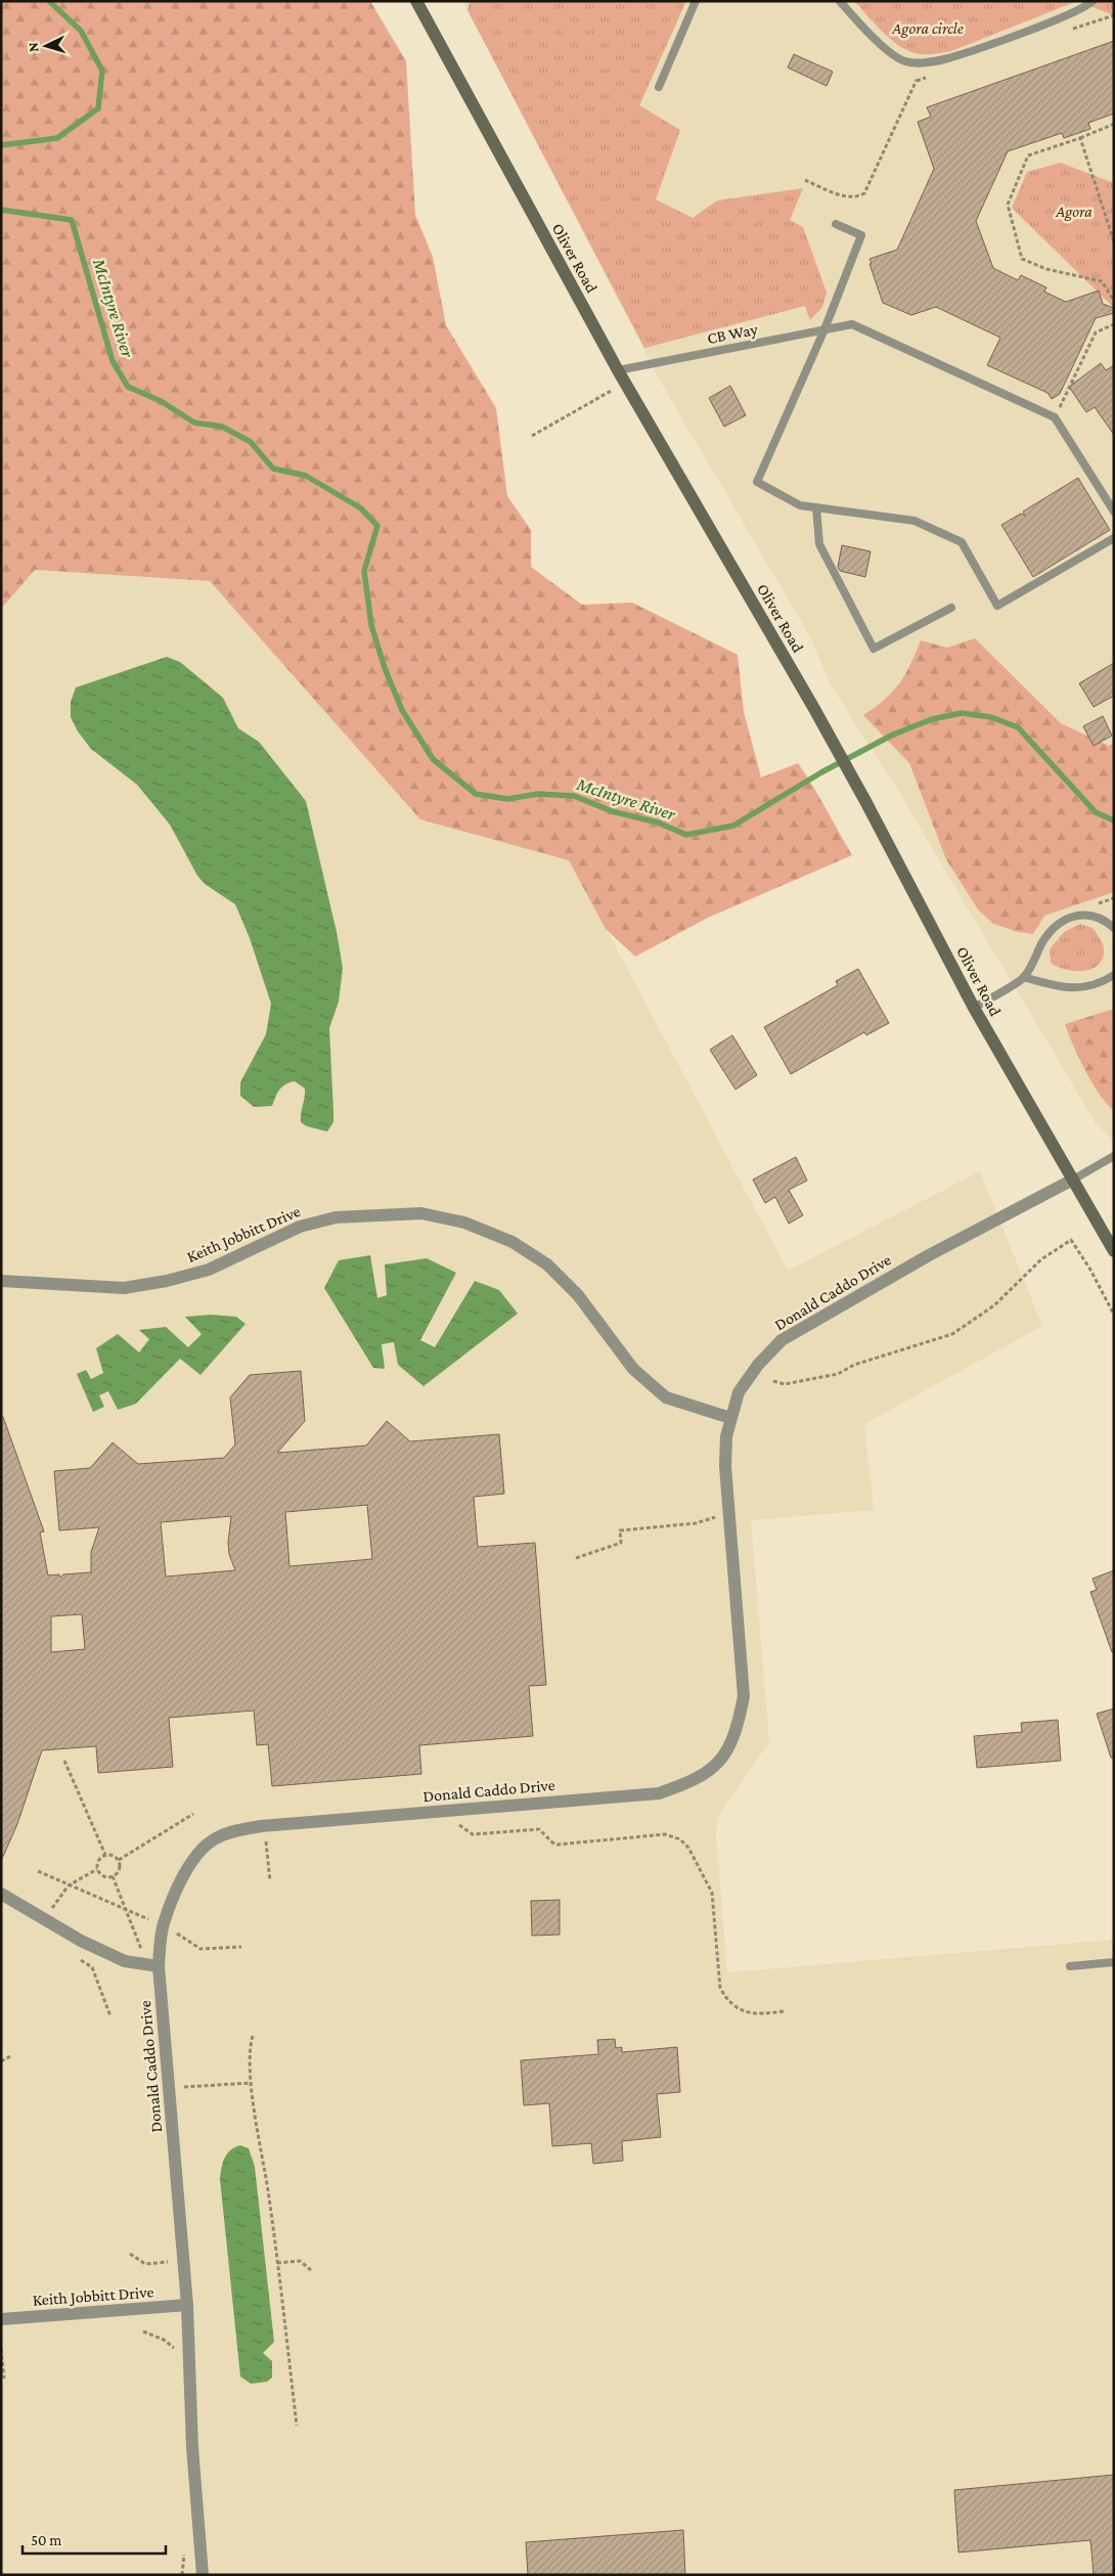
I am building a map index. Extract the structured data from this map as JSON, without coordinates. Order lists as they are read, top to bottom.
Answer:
{
  "streets": {
    "main road": ["Oliver Road"],
    "street": ["Keith Jobbitt Drive", "Donald Caddo Drive"],
    "lane": ["CB Way"]
  },
  "crossings": [
    ["Oliver Road", "CB Way"],
    ["Oliver Road", "Donald Caddo Drive"],
    ["Keith Jobbitt Drive", "Donald Caddo Drive"]
  ],
  "water": ["McIntyre River"],
  "parks": ["Agora circle", "Agora"],
  "scale_bar": "50 m",
  "north": "left"
}
